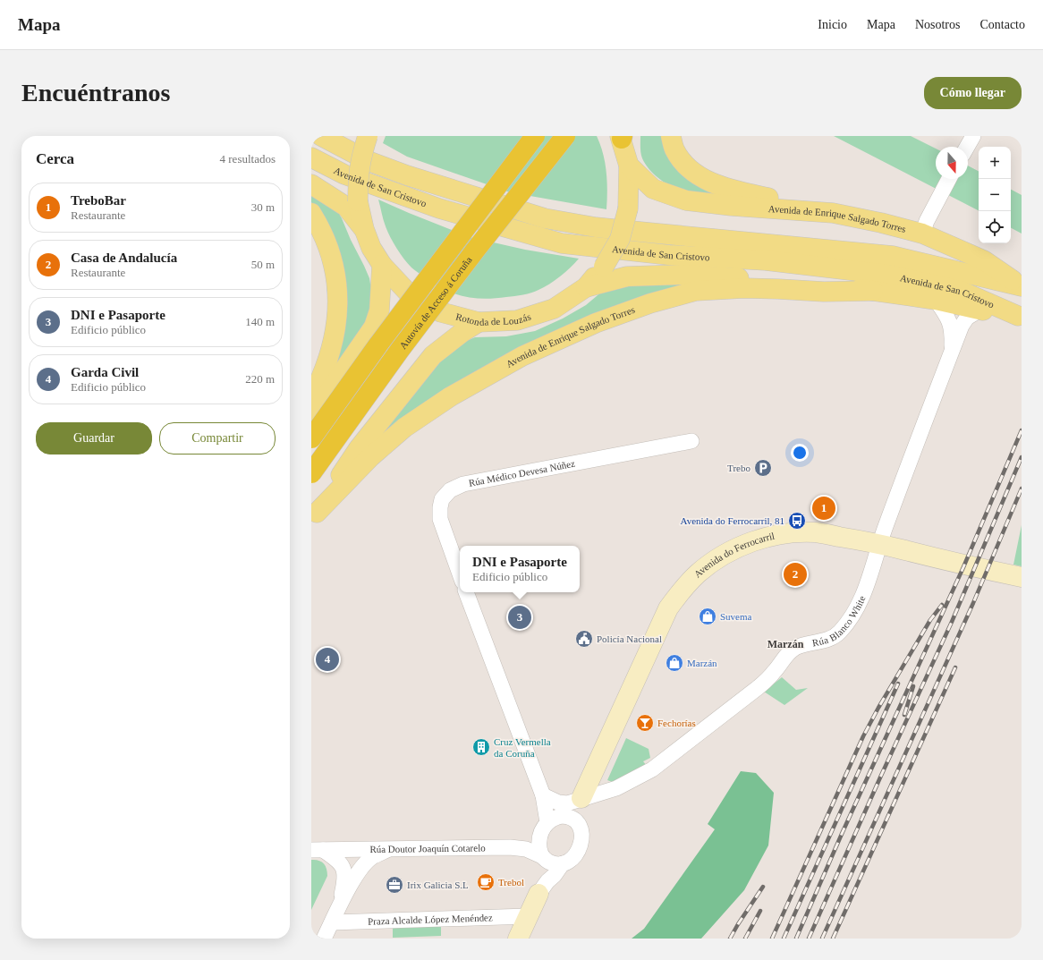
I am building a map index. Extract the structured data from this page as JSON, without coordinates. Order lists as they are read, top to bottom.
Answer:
{
  "streets": {
    "highway": ["Autovía de Acceso á Coruña"],
    "main road": ["Avenida de San Cristovo", "Avenida de Enrique Salgado Torres", "Rotonda de Louzás"],
    "street": [
      "Rúa Médico Devesa Núñez",
      "Avenida do Ferrocarril",
      "Rúa Blanco White",
      "Rúa Doutor Joaquín Cotarelo",
      "Praza Alcalde López Menéndez"
    ]
  },
  "crossings": [
    ["Avenida de San Cristovo", "Avenida de Enrique Salgado Torres"],
    ["Avenida de Enrique Salgado Torres", "Rotonda de Louzás"],
    ["Avenida de Enrique Salgado Torres", "Rúa Blanco White"],
    ["Avenida do Ferrocarril", "Rúa Blanco White"],
    ["Avenida do Ferrocarril", "Rúa Doutor Joaquín Cotarelo"]
  ],
  "districts": ["Marzán"],
  "places": {
    "parking": ["Trebo"],
    "bus stop": ["Avenida do Ferrocarril, 81"],
    "shop": ["Suvema", "Marzán"],
    "public building": ["Policía Nacional"],
    "bar": ["Fechorías"],
    "building": ["Cruz Vermella da Coruña"],
    "cafe": ["Trebol"],
    "office": ["Irix Galicia S.L"]
  },
  "north": "bottom",
  "page": {
    "header": "Mapa",
    "nav": [
      "Inicio",
      "Mapa",
      "Nosotros",
      "Contacto"
    ],
    "buttons": [
      "Cómo llegar",
      ["Guardar", "Compartir"]
    ],
    "title": "Encuéntranos",
    "heading": ["Cerca", "4 resultados"],
    "map_buttons": ["+", "−"],
    "list": [
      {
        "mark": "1",
        "name": "TreboBar",
        "note": "Restaurante",
        "value": "30 m"
      },
      {
        "mark": "2",
        "name": "Casa de Andalucía",
        "note": "Restaurante",
        "value": "50 m"
      },
      {
        "mark": "3",
        "name": "DNI e Pasaporte",
        "note": "Edificio público",
        "value": "140 m"
      },
      {
        "mark": "4",
        "name": "Garda Civil",
        "note": "Edificio público",
        "value": "220 m"
      }
    ],
    "pins": [
      "1",
      "2",
      "3",
      "4"
    ],
    "popup": ["DNI e Pasaporte", "Edificio público"]
  }
}
